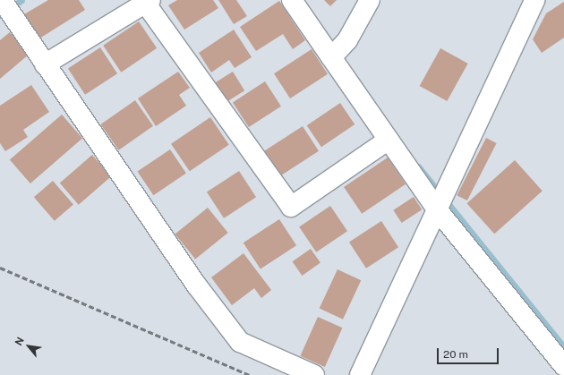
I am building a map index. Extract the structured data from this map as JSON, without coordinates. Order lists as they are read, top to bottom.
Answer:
{
  "scale_bar": "20 m",
  "north": "top left"
}
